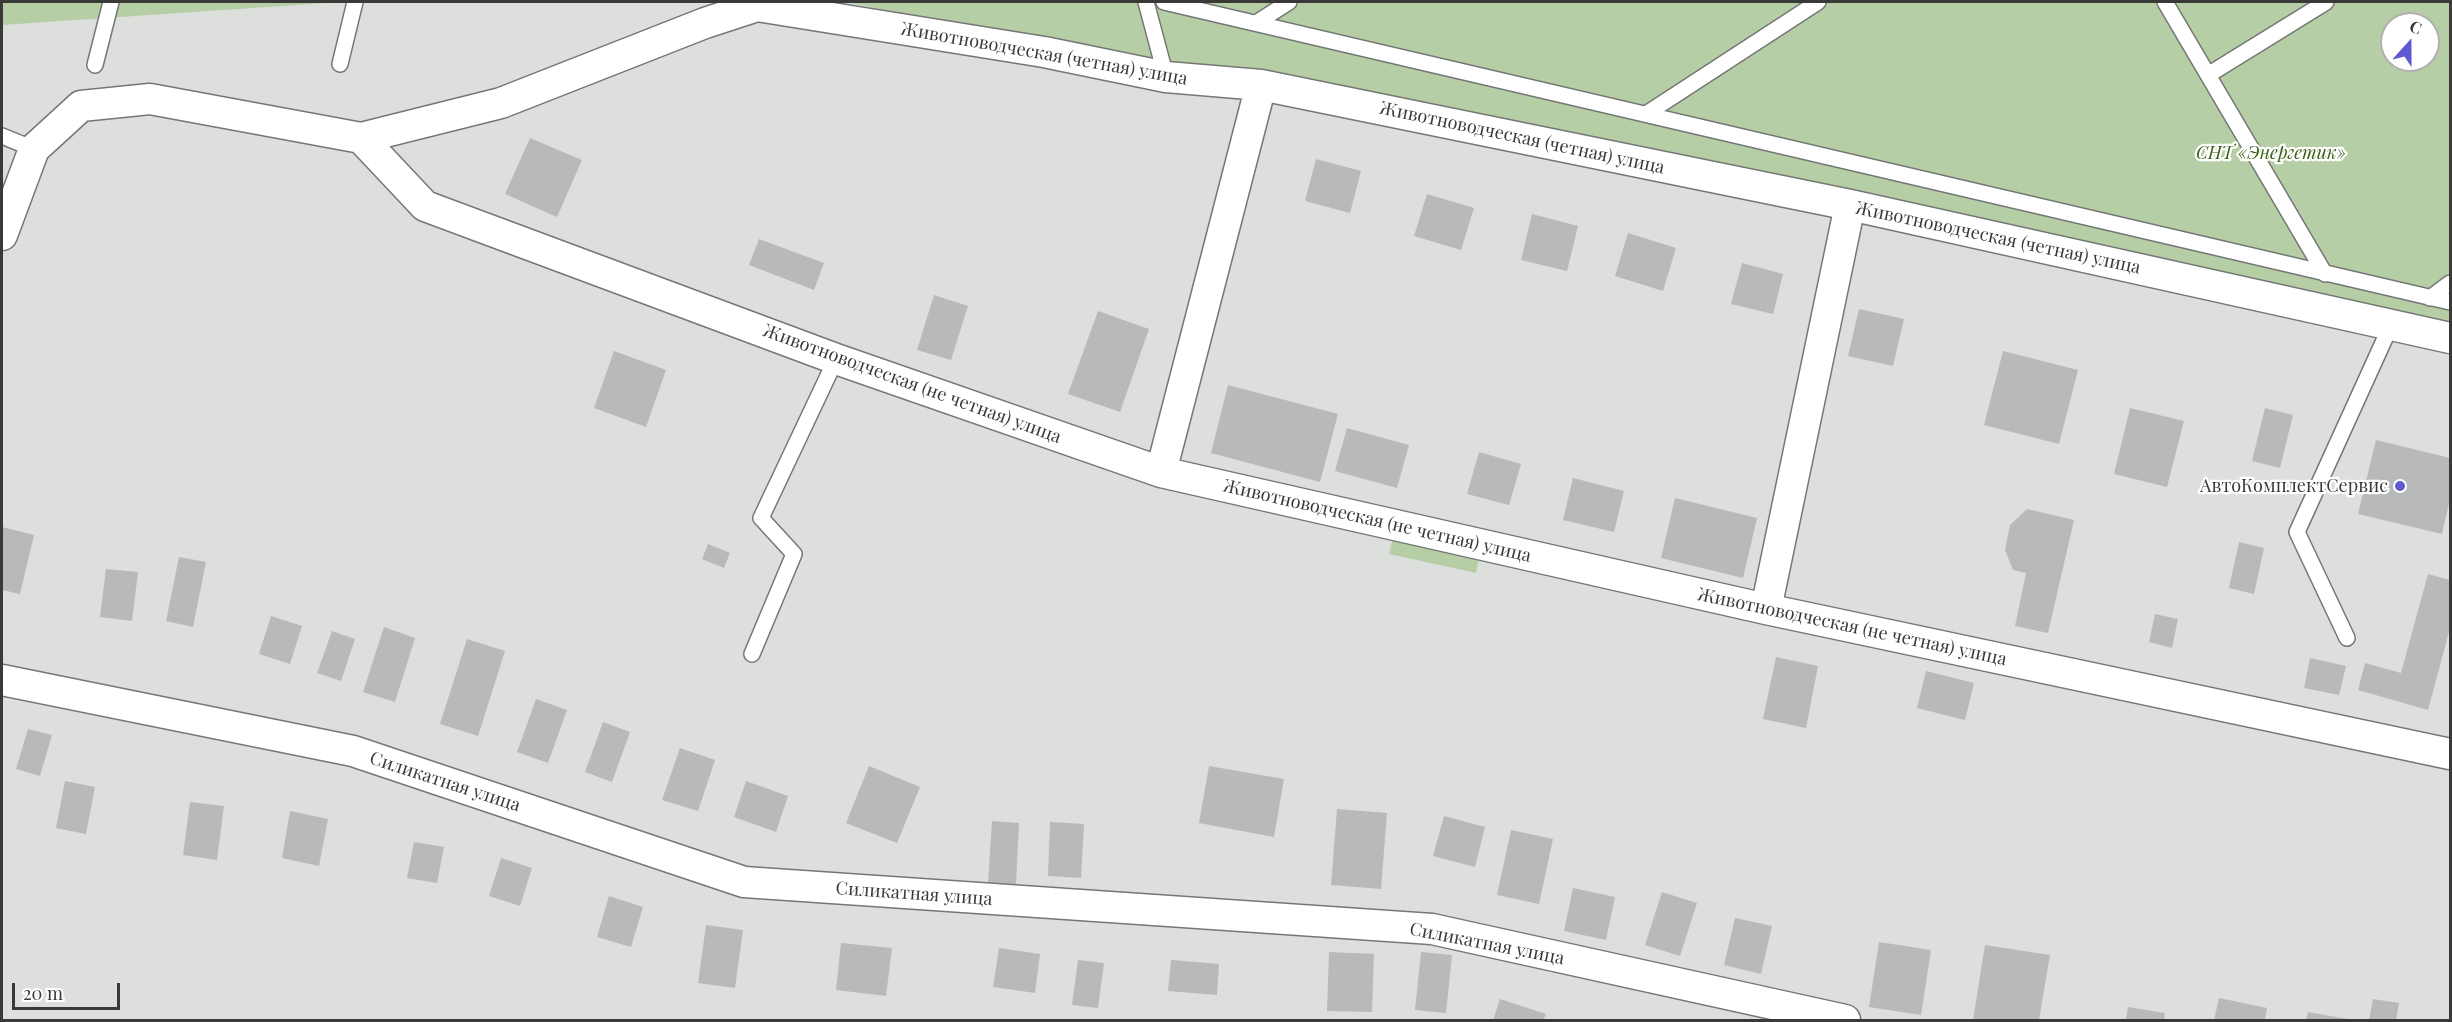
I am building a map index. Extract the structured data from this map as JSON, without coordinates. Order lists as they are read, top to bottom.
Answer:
{
  "streets": {
    "street": ["Животноводческая (четная) улица", "Животноводческая (не четная) улица", "Силикатная улица"]
  },
  "crossings": [
    ["Животноводческая (четная) улица", "Животноводческая (не четная) улица"]
  ],
  "parks": ["СНТ «Энергетик»"],
  "places": ["АвтоКомплектСервис"],
  "scale_bar": "20 m",
  "north": "top"
}
